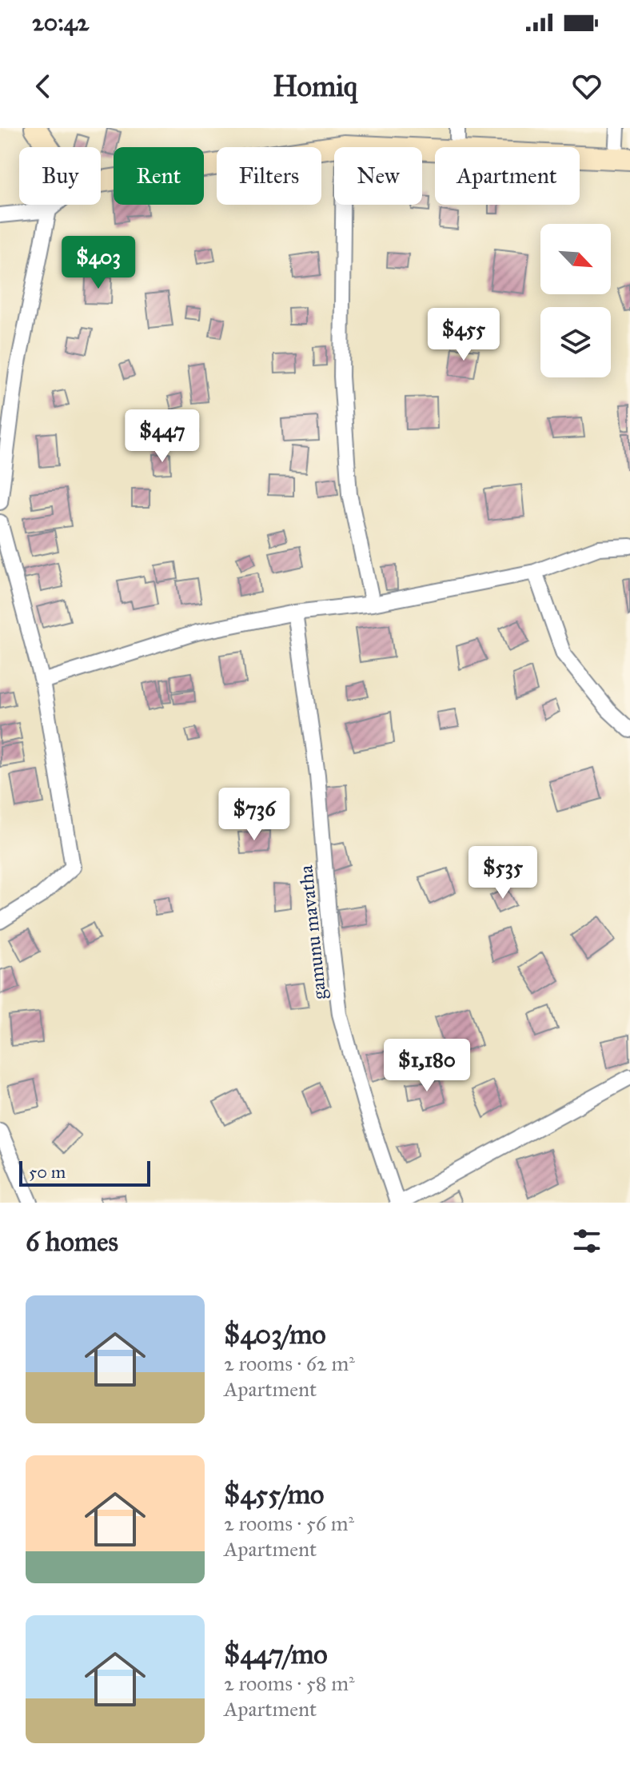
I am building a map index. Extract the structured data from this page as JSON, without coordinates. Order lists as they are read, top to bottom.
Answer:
{
  "streets": {
    "street": ["gamunu mavatha"]
  },
  "scale_bar": "50 m",
  "north": "bottom right",
  "page": {
    "status": "20:42",
    "header": "Homiq",
    "chip": [
      "Buy",
      "Rent",
      "Filters",
      "New",
      "Apartment"
    ],
    "price": [
      "$403",
      "$455",
      "$447",
      "$736",
      "$535",
      "$1,180"
    ],
    "scale": "50 m",
    "heading": "6 homes",
    "list": [
      {
        "name": "$403/mo",
        "note": "2 rooms · 62 m² · Apartment"
      },
      {
        "name": "$455/mo",
        "note": "2 rooms · 56 m² · Apartment"
      },
      {
        "name": "$447/mo",
        "note": "2 rooms · 58 m² · Apartment"
      }
    ]
  }
}
